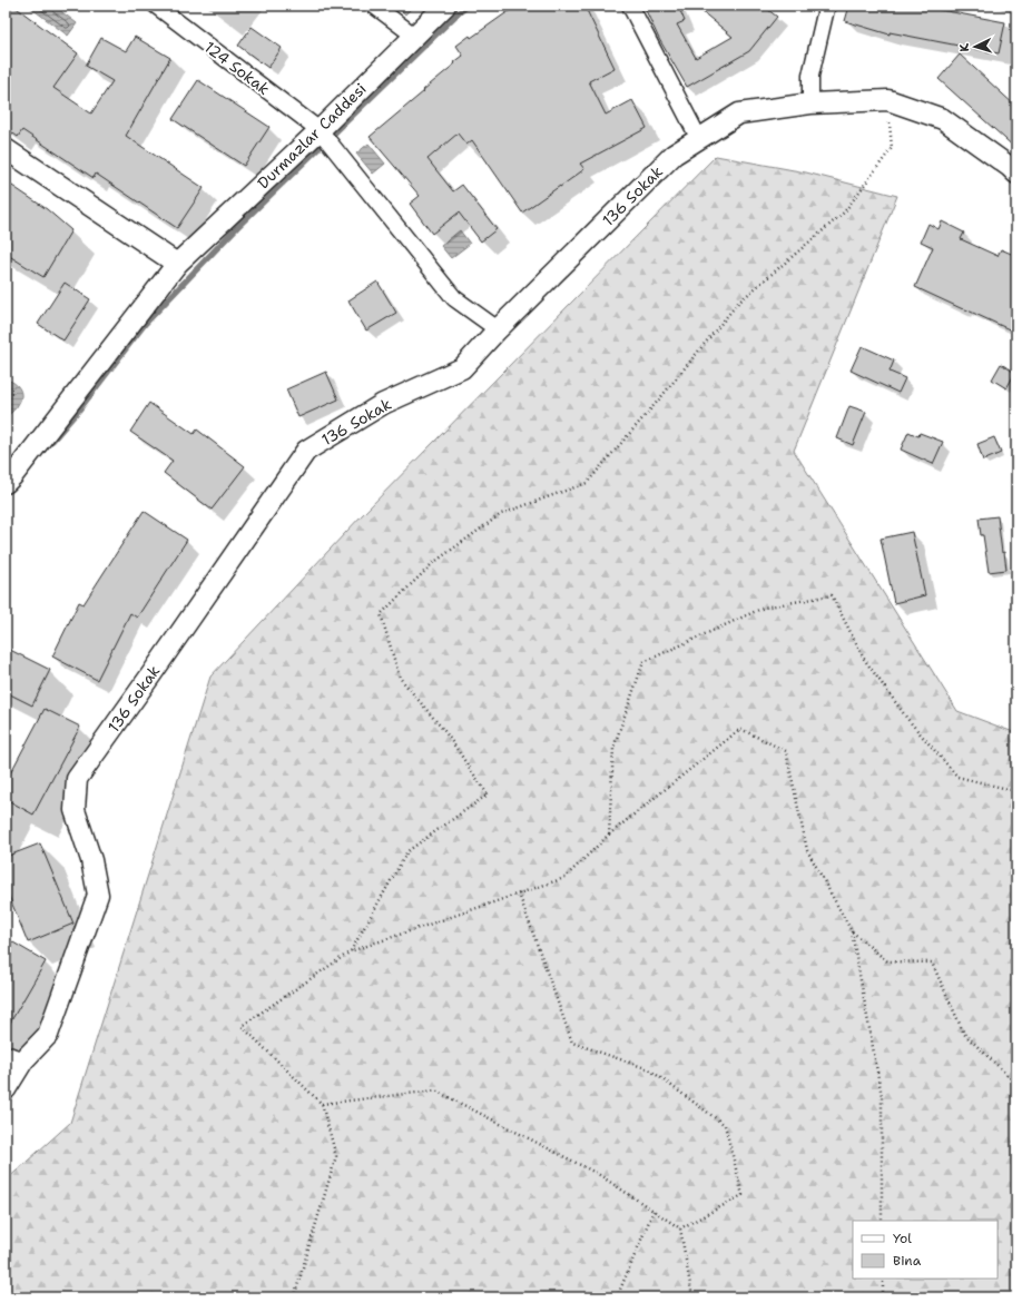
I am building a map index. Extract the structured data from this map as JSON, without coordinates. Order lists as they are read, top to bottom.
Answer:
{
  "streets": {
    "street": ["124 Sokak", "Durmazlar Caddesi", "136 Sokak"]
  },
  "crossings": [
    ["124 Sokak", "Durmazlar Caddesi"],
    ["124 Sokak", "136 Sokak"]
  ],
  "legend": ["Yol", "Bina"],
  "north": "left"
}
